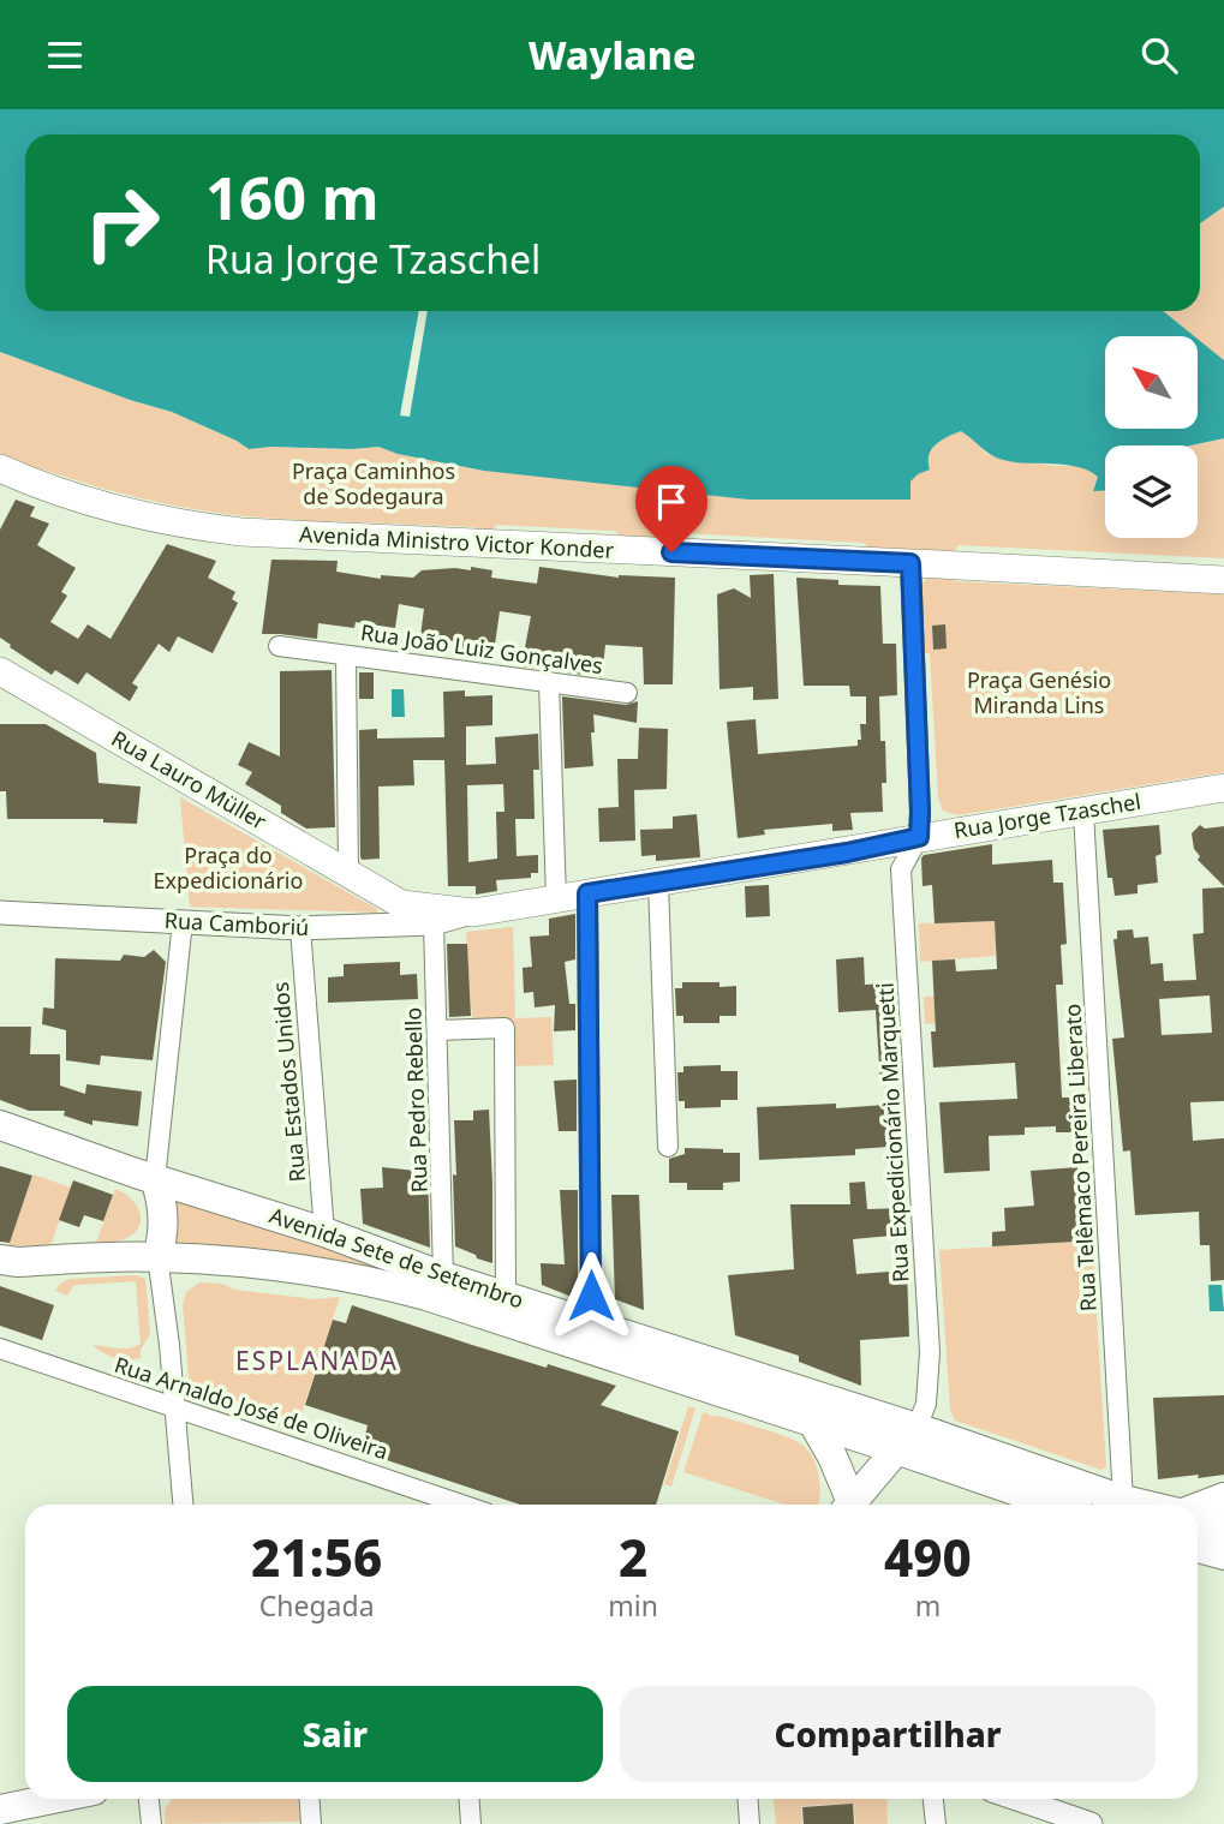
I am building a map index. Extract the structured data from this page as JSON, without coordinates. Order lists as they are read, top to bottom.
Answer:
{
  "streets": {
    "main road": [
      "Avenida Ministro Victor Konder",
      "Rua Lauro Müller",
      "Rua Jorge Tzaschel",
      "Avenida Sete de Setembro"
    ],
    "street": [
      "Rua João Luiz Gonçalves",
      "Rua Camboriú",
      "Rua Estados Unidos",
      "Rua Pedro Rebello",
      "Rua Expedicionário Marquetti",
      "Rua Telêmaco Pereira Liberato",
      "Rua Arnaldo José de Oliveira"
    ]
  },
  "crossings": [
    ["Rua João Luiz Gonçalves", "Rua Lauro Müller"],
    ["Rua Lauro Müller", "Rua Jorge Tzaschel"],
    ["Rua Lauro Müller", "Rua Camboriú"],
    ["Rua Jorge Tzaschel", "Rua Camboriú"],
    ["Rua Jorge Tzaschel", "Rua Expedicionário Marquetti"],
    ["Rua Jorge Tzaschel", "Rua Telêmaco Pereira Liberato"],
    ["Rua Camboriú", "Rua Estados Unidos"],
    ["Rua Camboriú", "Rua Pedro Rebello"],
    ["Rua Estados Unidos", "Avenida Sete de Setembro"],
    ["Rua Pedro Rebello", "Avenida Sete de Setembro"],
    ["Rua Expedicionário Marquetti", "Avenida Sete de Setembro"],
    ["Rua Telêmaco Pereira Liberato", "Avenida Sete de Setembro"]
  ],
  "districts": ["ESPLANADA"],
  "parks": ["Praça Caminhos de Sodegaura", "Praça Genésio Miranda Lins", "Praça do Expedicionário"],
  "north": "top left",
  "page": {
    "header": "Waylane",
    "turn": ["160 m", "Rua Jorge Tzaschel"],
    "eta": [
      "21:56",
      "Chegada",
      "2",
      "min",
      "490",
      "m"
    ],
    "buttons": ["Sair", "Compartilhar"]
  }
}
